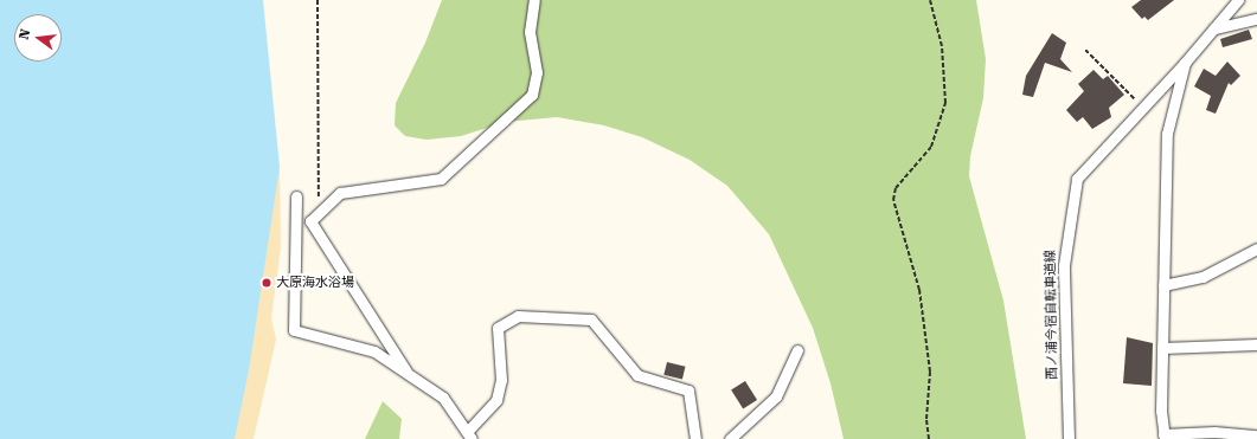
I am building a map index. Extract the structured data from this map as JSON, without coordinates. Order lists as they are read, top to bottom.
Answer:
{
  "streets": {
    "street": ["西ノ浦今宿自転車道線"]
  },
  "places": ["大原海水浴場"],
  "north": "left"
}
